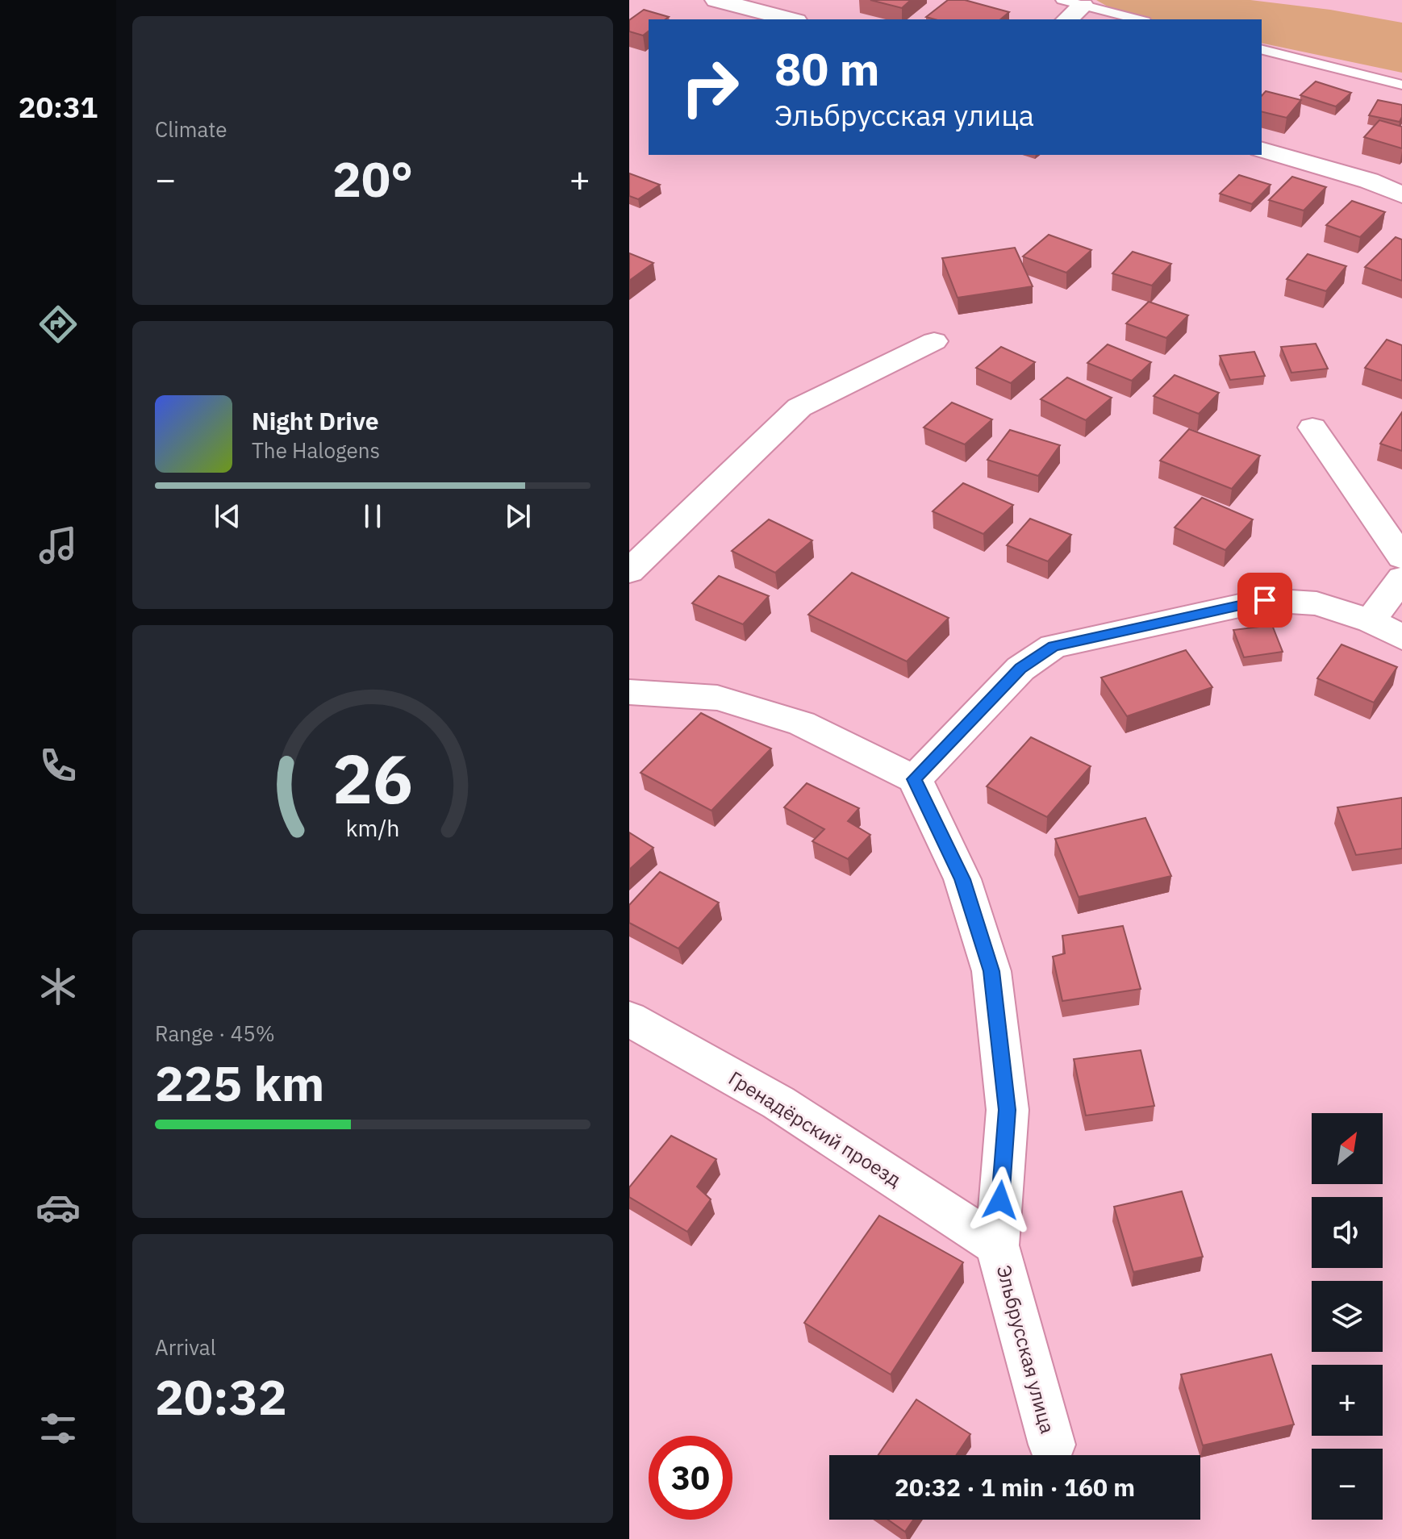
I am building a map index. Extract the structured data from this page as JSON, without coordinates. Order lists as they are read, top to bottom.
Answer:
{
  "streets": {
    "street": ["Гренадёрский проезд", "Эльбрусская улица"]
  },
  "crossings": [
    ["Гренадёрский проезд", "Эльбрусская улица"]
  ],
  "north": "top right",
  "page": {
    "tabs": "20:31",
    "tile": [
      "Climate",
      ["Range · 45%", "225 km"],
      ["Arrival", "20:32"]
    ],
    "turn": ["80 m", "Эльбрусская улица"],
    "heat": ["−", "20°", "+"],
    "song": ["Night Drive", "The Halogens"],
    "map_buttons": ["+", "−"],
    "limit": "30",
    "trip": "20:32 · 1 min · 160 m",
    "gauge": ["26", "km/h"]
  }
}
